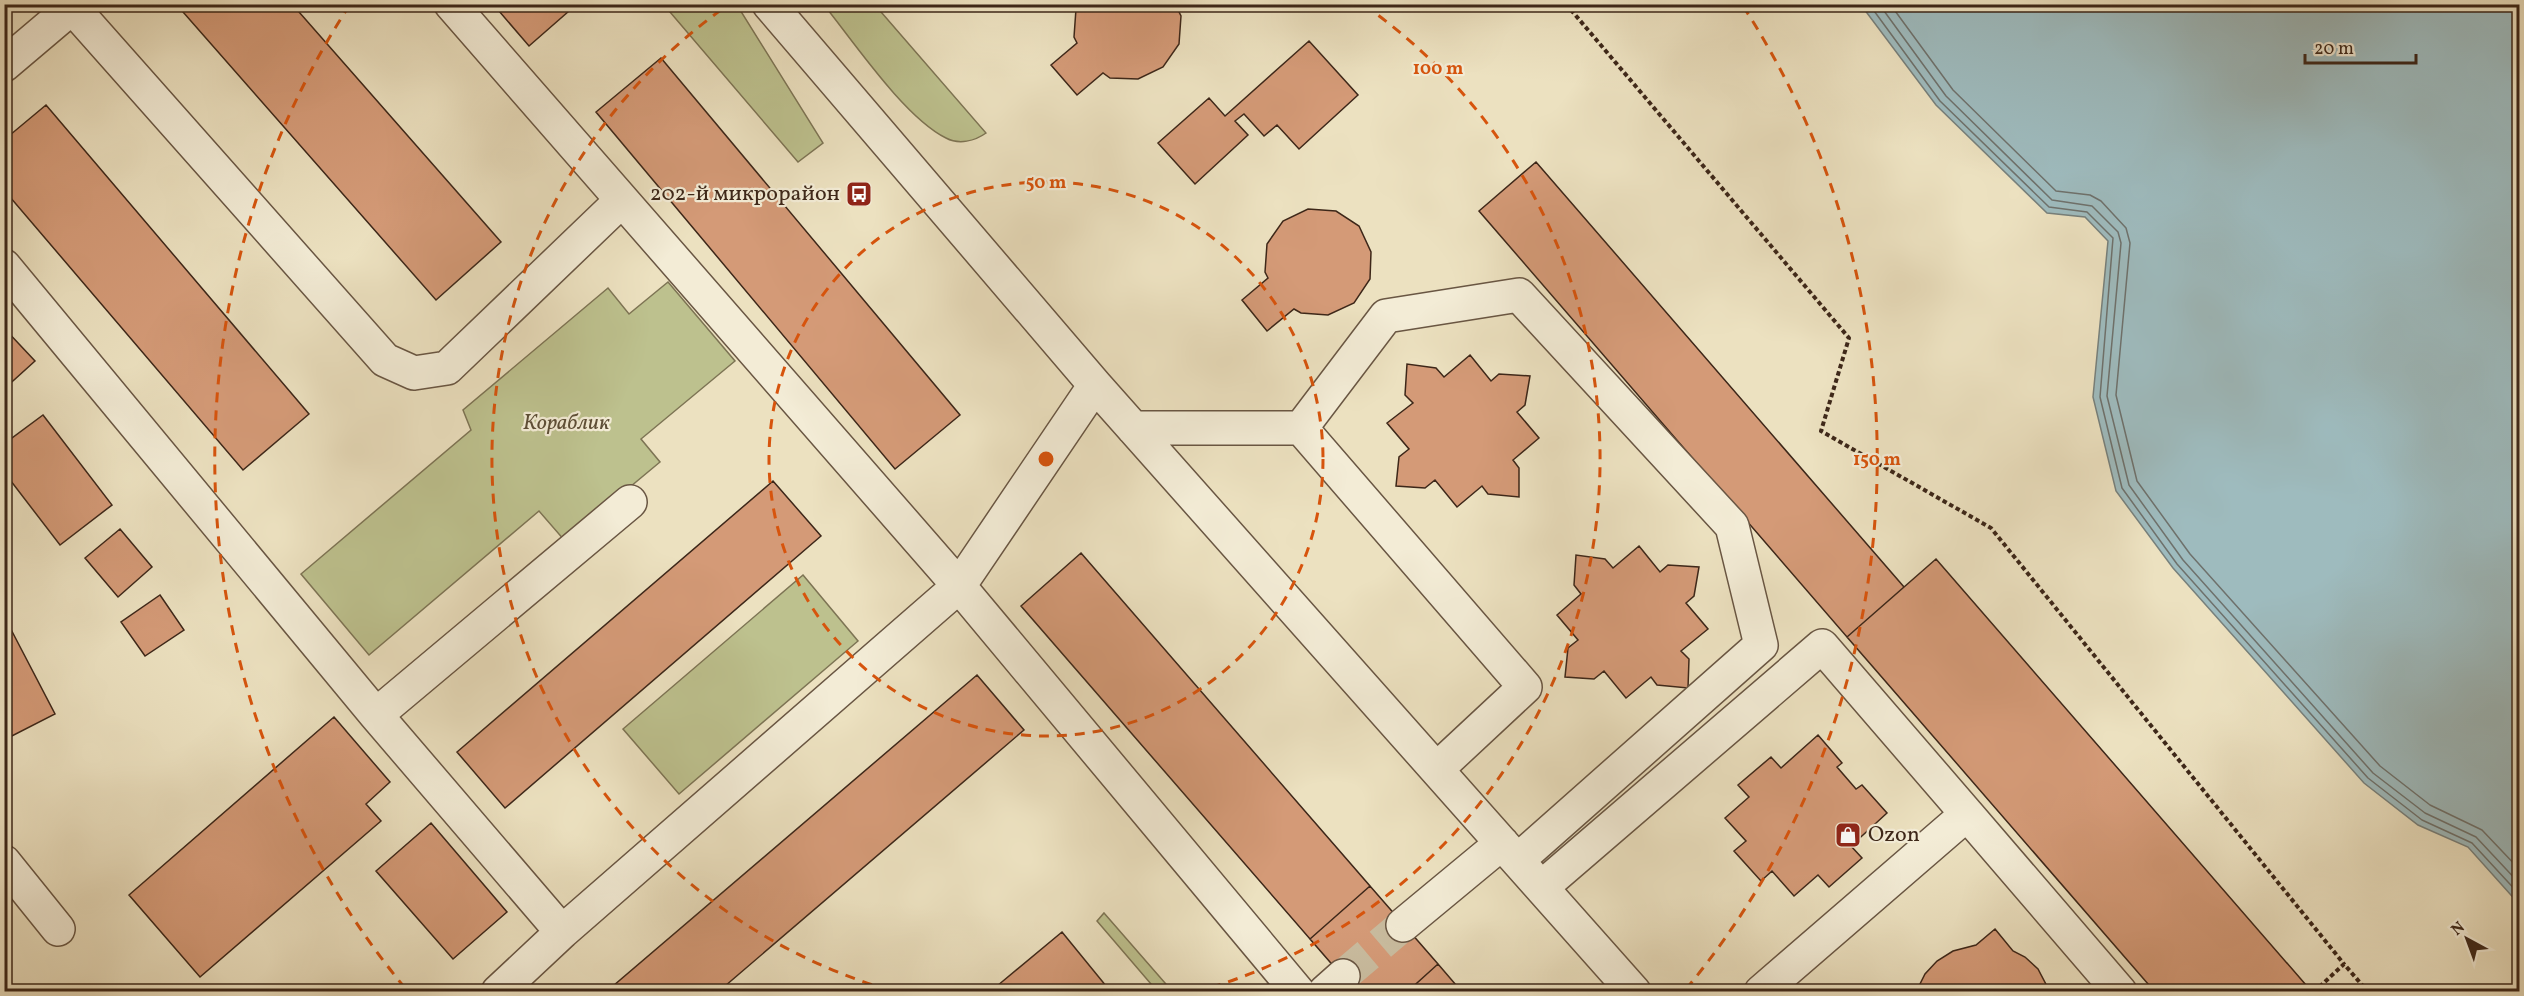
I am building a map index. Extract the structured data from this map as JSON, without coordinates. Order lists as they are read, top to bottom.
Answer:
{
  "parks": ["Кораблик"],
  "places": {
    "bus stop": ["202-й микрорайон"],
    "shop": ["Ozon"]
  },
  "scale_bar": "20 m",
  "north": "top left",
  "rings": ["100 m", "50 m", "150 m"]
}
